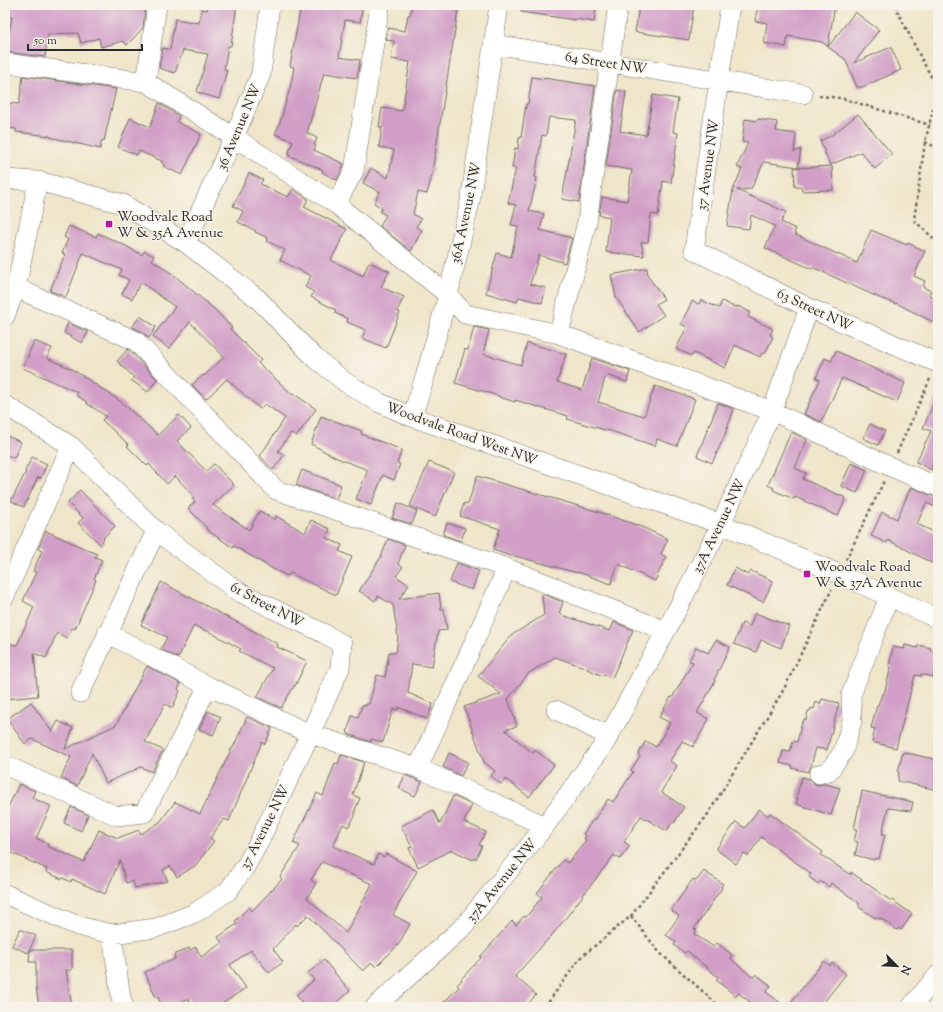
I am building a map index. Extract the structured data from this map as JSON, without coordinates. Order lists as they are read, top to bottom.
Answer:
{
  "streets": {
    "street": [
      "64 Street NW",
      "36 Avenue NW",
      "37 Avenue NW",
      "36A Avenue NW",
      "63 Street NW",
      "Woodvale Road West NW",
      "37A Avenue NW",
      "61 Street NW"
    ]
  },
  "crossings": [
    ["64 Street NW", "37 Avenue NW"],
    ["64 Street NW", "36A Avenue NW"],
    ["36 Avenue NW", "Woodvale Road West NW"],
    ["37 Avenue NW", "63 Street NW"],
    ["37 Avenue NW", "61 Street NW"],
    ["36A Avenue NW", "Woodvale Road West NW"],
    ["63 Street NW", "37A Avenue NW"],
    ["Woodvale Road West NW", "37A Avenue NW"]
  ],
  "places": {
    "transit": ["Woodvale Road W & 35A Avenue", "Woodvale Road W & 37A Avenue"]
  },
  "scale_bar": "50 m",
  "north": "bottom right"
}
